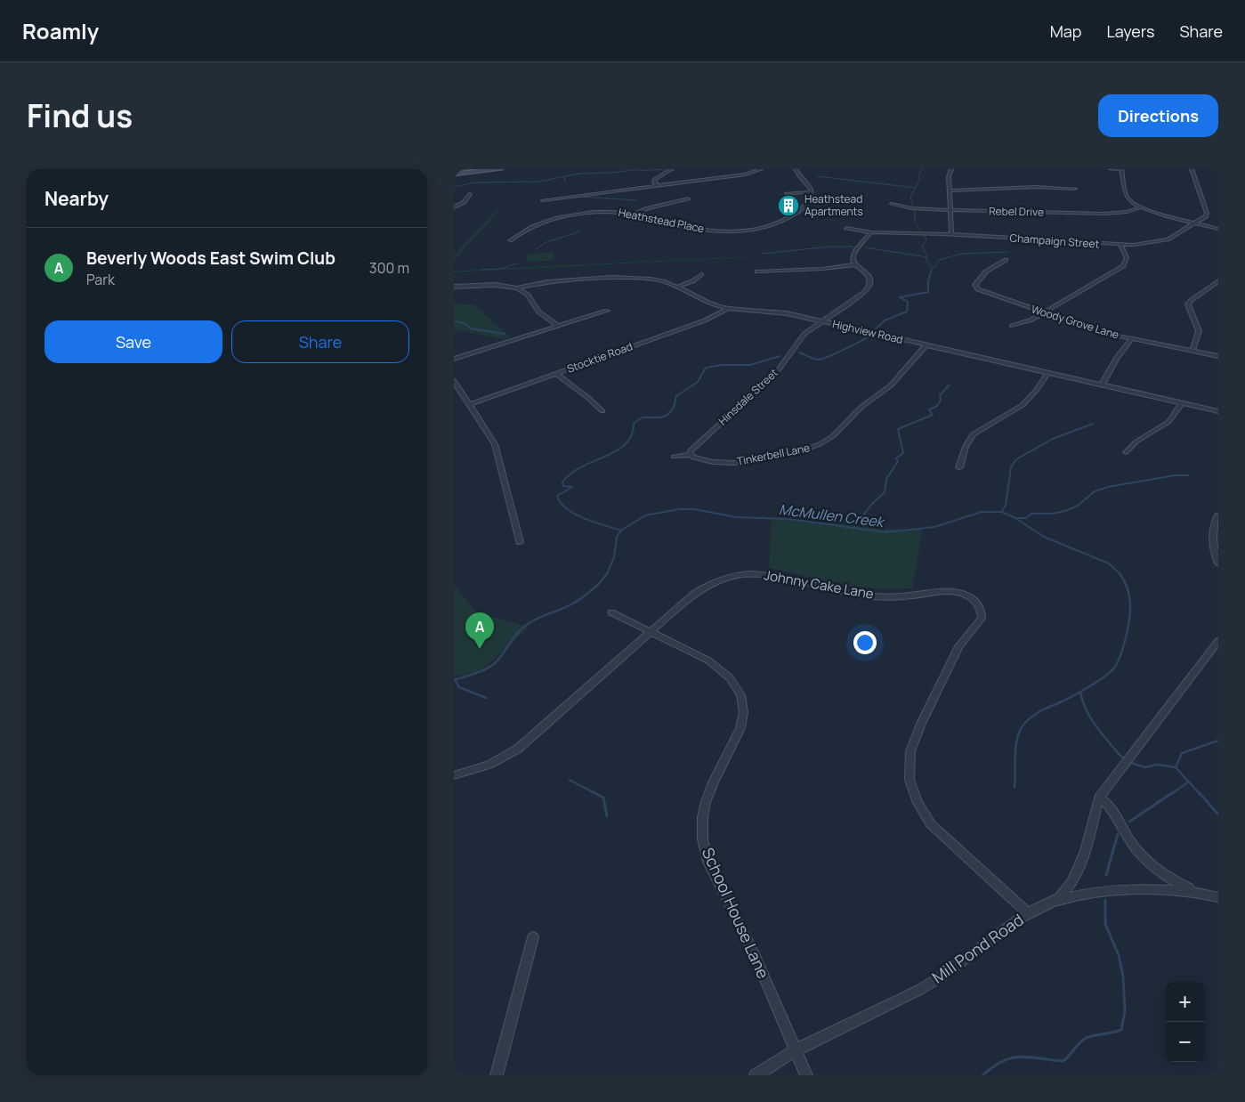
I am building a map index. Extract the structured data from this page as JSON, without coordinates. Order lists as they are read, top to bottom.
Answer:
{
  "streets": {
    "street": [
      "Rebel Drive",
      "Heathstead Place",
      "Champaign Street",
      "Woody Grove Lane",
      "Highview Road",
      "Stocktie Road",
      "Hinsdale Street",
      "Tinkerbell Lane",
      "Johnny Cake Lane",
      "School House Lane",
      "Mill Pond Road"
    ]
  },
  "crossings": [
    ["Highview Road", "Stocktie Road"],
    ["Highview Road", "Hinsdale Street"],
    ["Highview Road", "Tinkerbell Lane"],
    ["Hinsdale Street", "Tinkerbell Lane"],
    ["Johnny Cake Lane", "School House Lane"],
    ["Johnny Cake Lane", "Mill Pond Road"],
    ["School House Lane", "Mill Pond Road"]
  ],
  "water": ["McMullen Creek"],
  "places": {
    "building": ["Heathstead Apartments"]
  },
  "page": {
    "header": "Roamly",
    "nav": ["Map", "Layers", "Share"],
    "title": "Find us",
    "buttons": [
      "Directions",
      ["Save", "Share"]
    ],
    "heading": "Nearby",
    "list": [
      {
        "mark": "A",
        "name": "Beverly Woods East Swim Club",
        "note": "Park",
        "value": "300 m"
      }
    ],
    "pins": "A",
    "map_buttons": ["+", "−"]
  }
}
